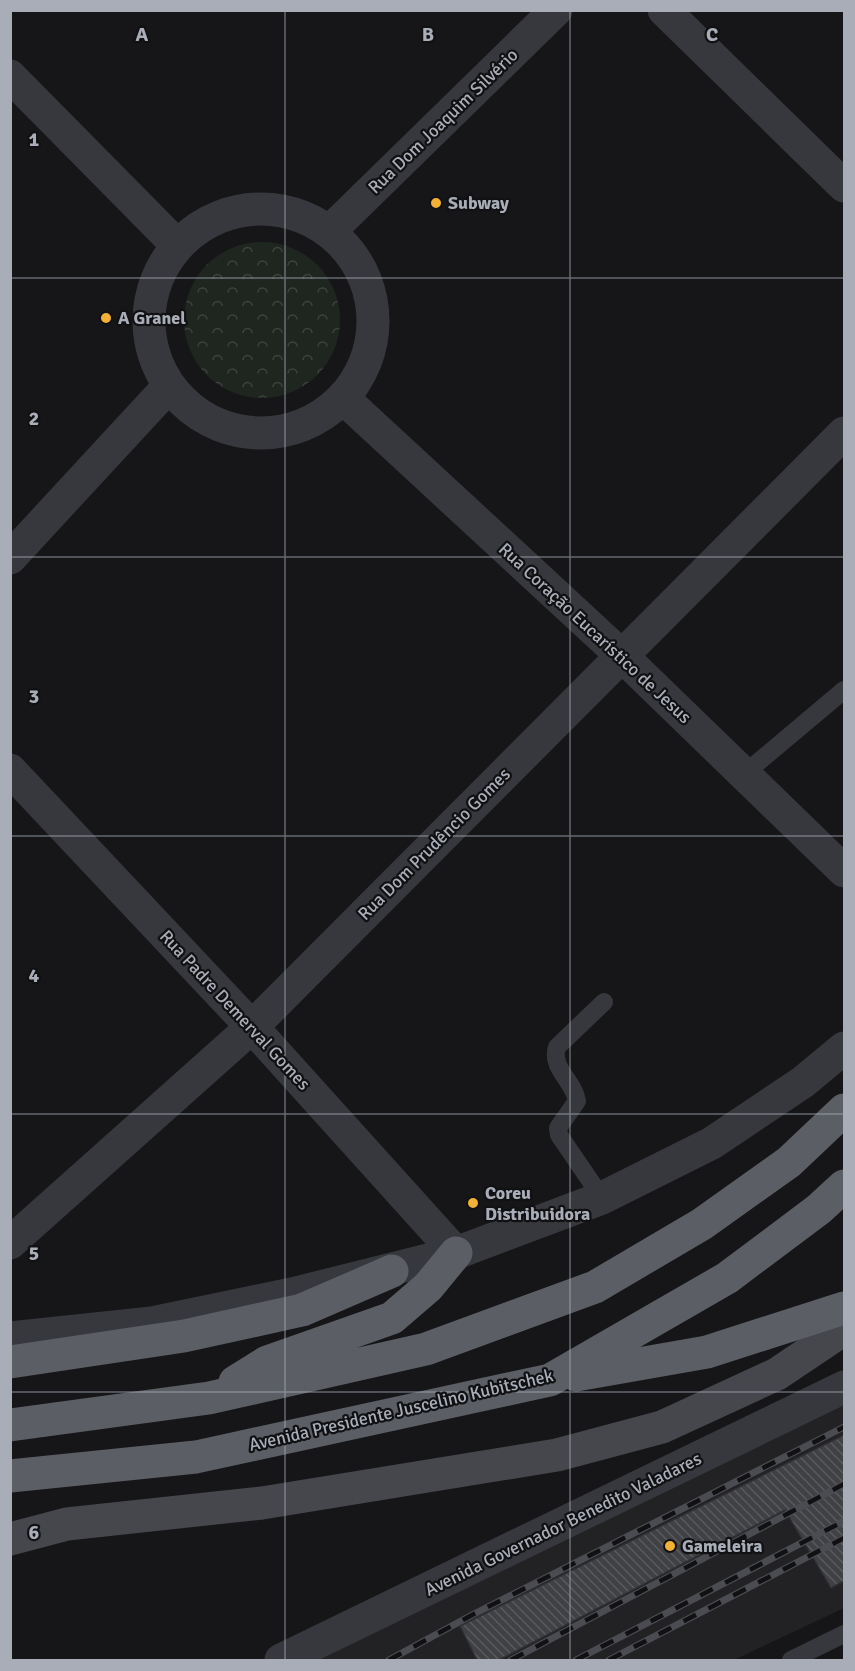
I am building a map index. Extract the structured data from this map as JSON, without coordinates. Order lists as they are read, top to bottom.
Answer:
{
  "streets": {
    "highway": ["Avenida Presidente Juscelino Kubitschek"],
    "street": [
      "Rua Dom Joaquim Silvério",
      "Rua Coração Eucarístico de Jesus",
      "Rua Dom Prudêncio Gomes",
      "Rua Padre Demerval Gomes",
      "Avenida Governador Benedito Valadares"
    ]
  },
  "crossings": [
    ["Rua Coração Eucarístico de Jesus", "Rua Dom Prudêncio Gomes"],
    ["Rua Dom Prudêncio Gomes", "Rua Padre Demerval Gomes"]
  ],
  "places": [
    "Subway",
    "A Granel",
    "Coreu Distribuidora",
    "Gameleira"
  ],
  "grid": {
    "columns": ["A", "B", "C"],
    "rows": [
      "1",
      "2",
      "3",
      "4",
      "5",
      "6"
    ]
  }
}
